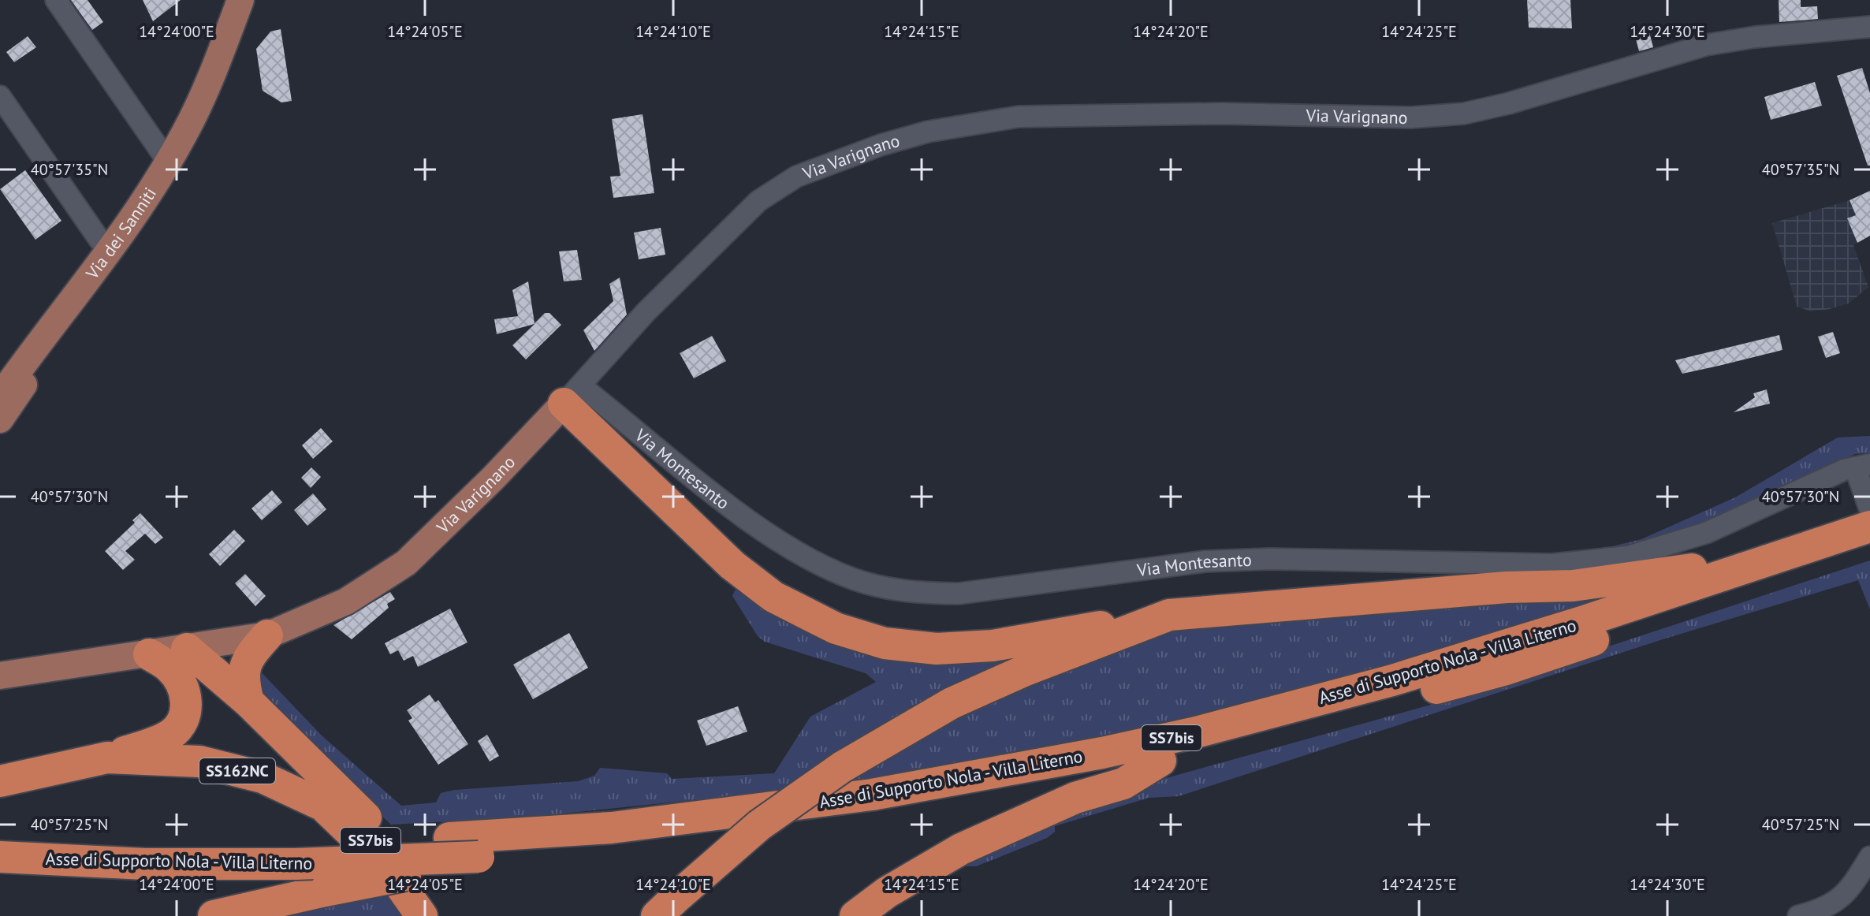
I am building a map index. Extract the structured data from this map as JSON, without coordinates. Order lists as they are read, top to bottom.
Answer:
{
  "streets": {
    "highway": ["Asse di Supporto Nola - Villa Literno", "SS7bis", "SS162NC"],
    "main road": ["Via Varignano", "Via dei Sanniti"],
    "street": ["Via Montesanto"]
  },
  "crossings": [
    ["Via Varignano", "Via Montesanto"]
  ],
  "coordinates": [
    "14°24'00\"E",
    "14°24'05\"E",
    "14°24'10\"E",
    "14°24'15\"E",
    "14°24'20\"E",
    "14°24'25\"E",
    "14°24'30\"E",
    "40°57'35\"N",
    "40°57'30\"N",
    "40°57'25\"N"
  ]
}
